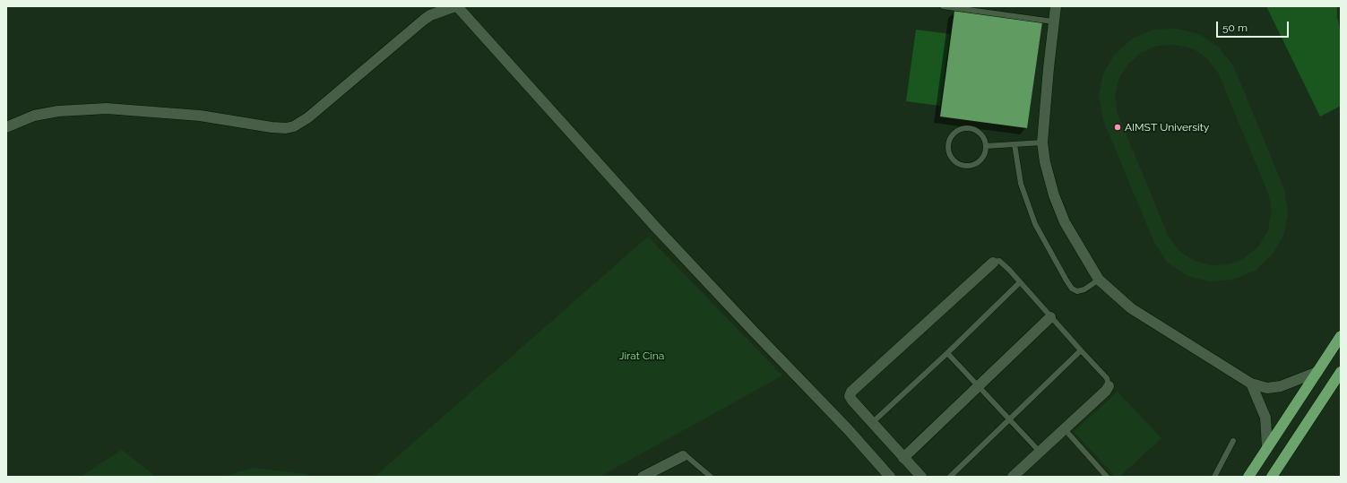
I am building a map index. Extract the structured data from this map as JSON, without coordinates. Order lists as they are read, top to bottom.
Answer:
{
  "parks": ["Jirat Cina"],
  "places": ["AIMST University"],
  "scale_bar": "50 m"
}
